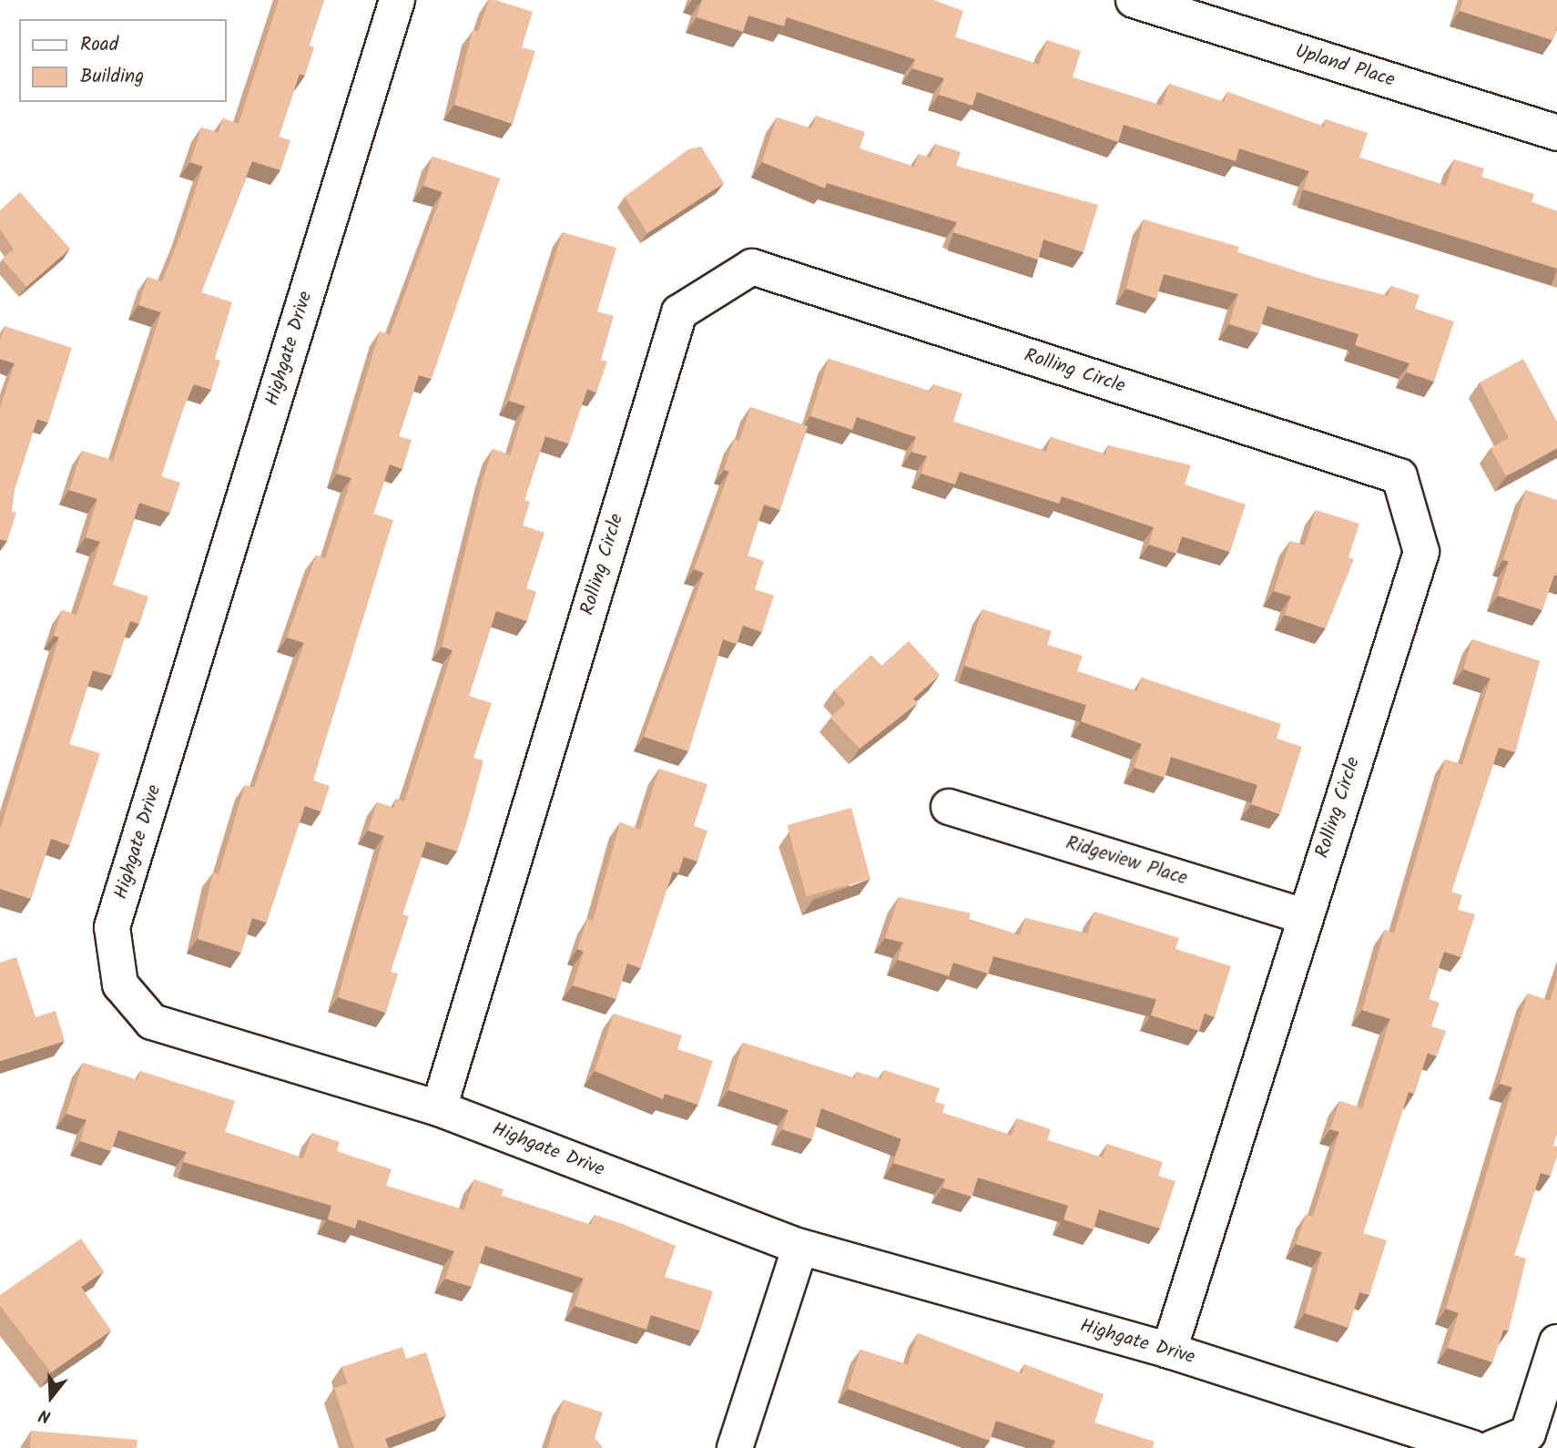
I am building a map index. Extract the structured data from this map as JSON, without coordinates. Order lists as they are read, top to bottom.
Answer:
{
  "streets": {
    "street": [
      "Upland Place",
      "Highgate Drive",
      "Rolling Circle",
      "Ridgeview Place"
    ]
  },
  "crossings": [
    ["Highgate Drive", "Rolling Circle"],
    ["Rolling Circle", "Ridgeview Place"]
  ],
  "legend": ["Road", "Building"],
  "north": "bottom"
}
